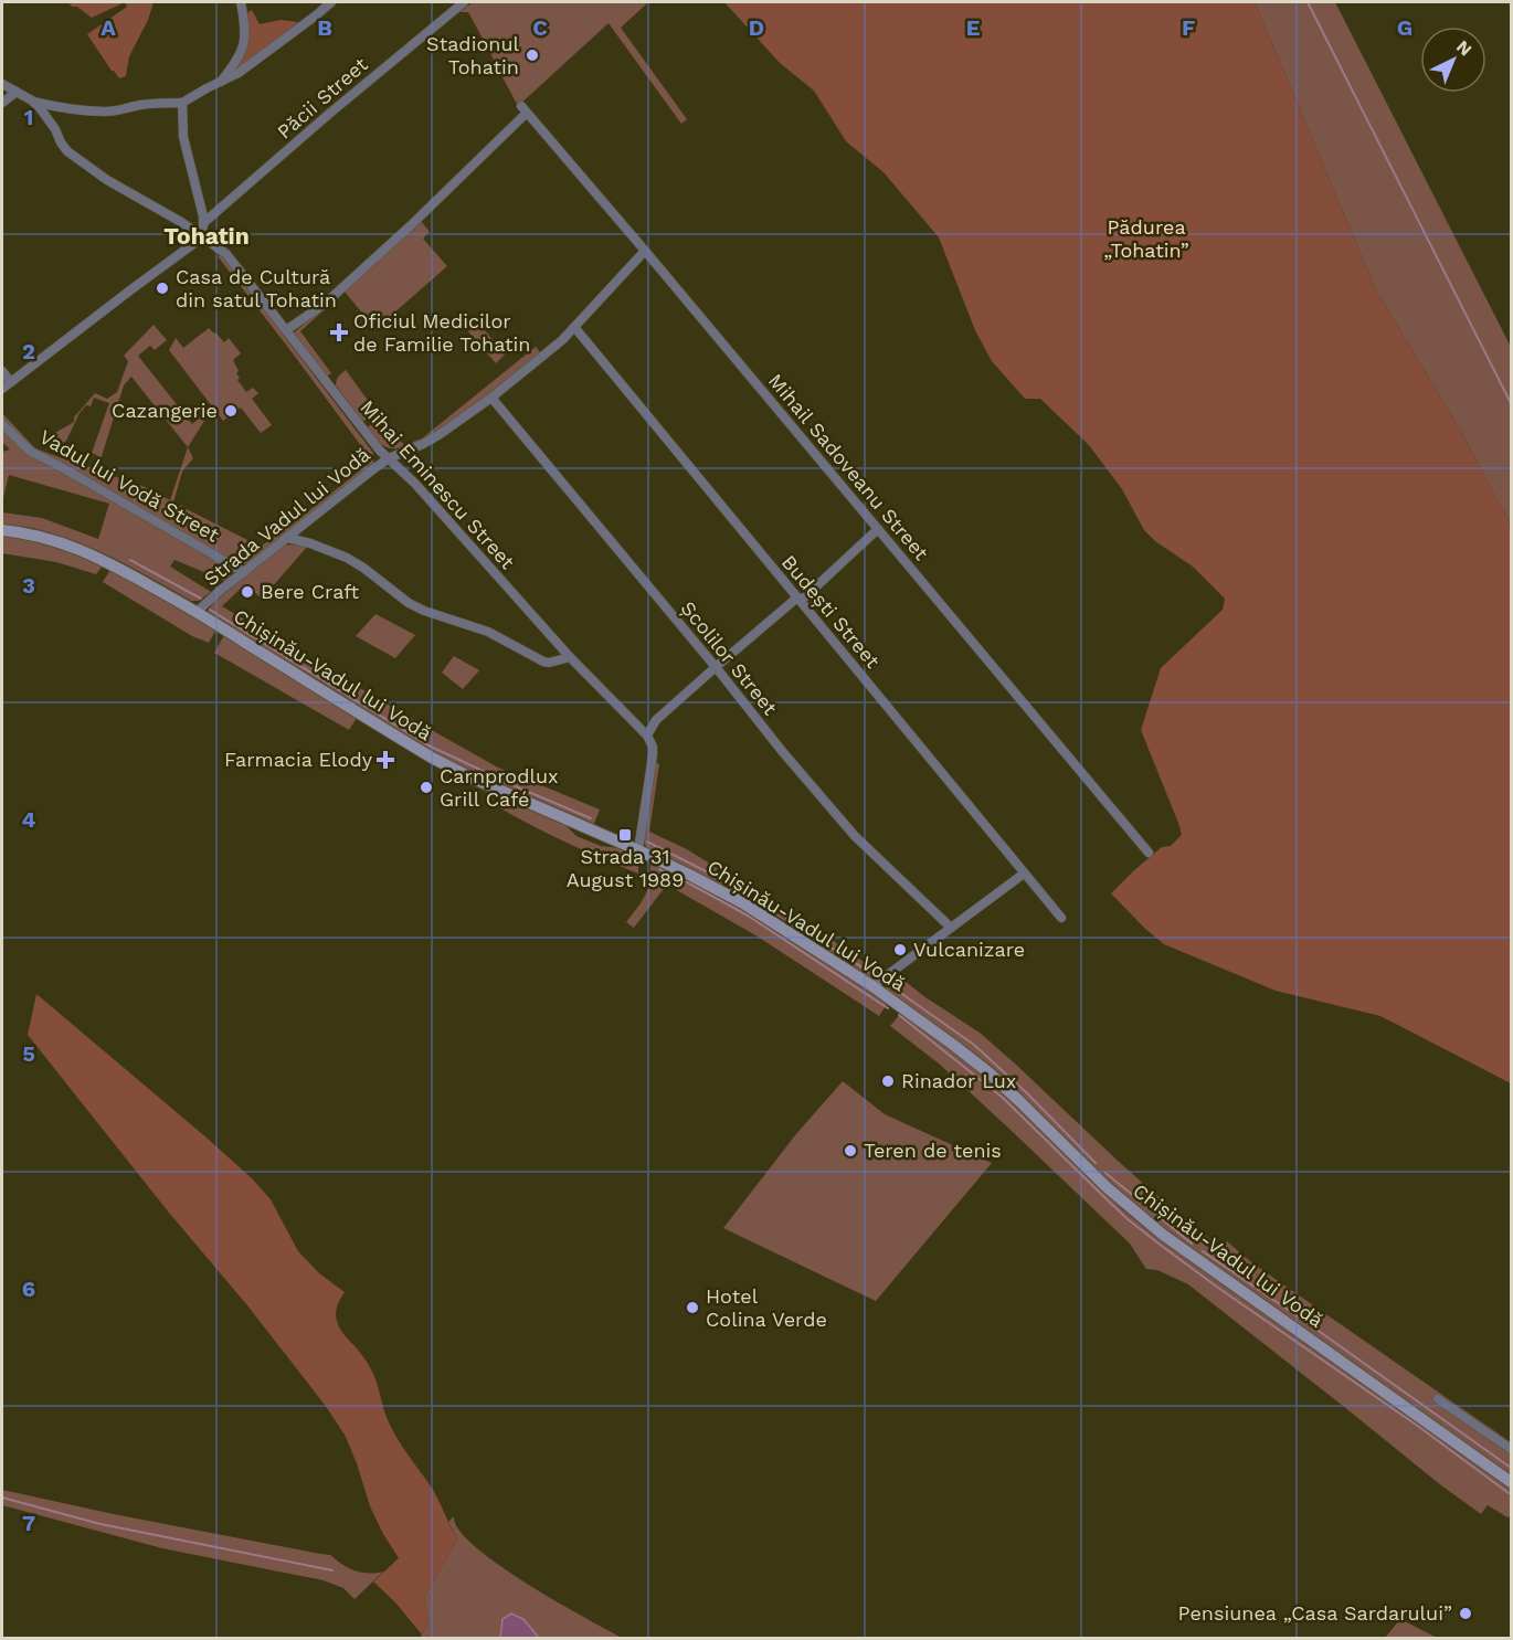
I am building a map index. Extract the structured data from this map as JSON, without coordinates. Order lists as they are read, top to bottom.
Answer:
{
  "streets": {
    "main road": ["Chișinău-Vadul lui Vodă"],
    "street": [
      "Păcii Street",
      "Mihail Sadoveanu Street",
      "Mihai Eminescu Street",
      "Vadul lui Vodă Street",
      "Strada Vadul lui Vodă",
      "Budești Street",
      "Școlilor Street"
    ]
  },
  "crossings": [
    ["Mihail Sadoveanu Street", "Mihai Eminescu Street"],
    ["Mihail Sadoveanu Street", "Strada Vadul lui Vodă"],
    ["Mihai Eminescu Street", "Strada Vadul lui Vodă"],
    ["Vadul lui Vodă Street", "Strada Vadul lui Vodă"],
    ["Strada Vadul lui Vodă", "Budești Street"],
    ["Strada Vadul lui Vodă", "Școlilor Street"],
    ["Strada Vadul lui Vodă", "Chișinău-Vadul lui Vodă"]
  ],
  "districts": ["Tohatin"],
  "parks": ["Pădurea „Tohatin”"],
  "places": {
    "other": [
      "Stadionul Tohatin",
      "Casa de Cultură din satul Tohatin",
      "Cazangerie",
      "Bere Craft",
      "Carnprodlux Grill Café",
      "Vulcanizare",
      "Rinador Lux",
      "Teren de tenis",
      "Hotel Colina Verde",
      "Pensiunea „Casa Sardarului”"
    ],
    "health": ["Oficiul Medicilor de Familie Tohatin", "Farmacia Elody"],
    "transit": ["Strada 31 August 1989"]
  },
  "north": "top right",
  "grid": {
    "columns": [
      "A",
      "B",
      "C",
      "D",
      "E",
      "F",
      "G"
    ],
    "rows": [
      "1",
      "2",
      "3",
      "4",
      "5",
      "6",
      "7"
    ]
  }
}
